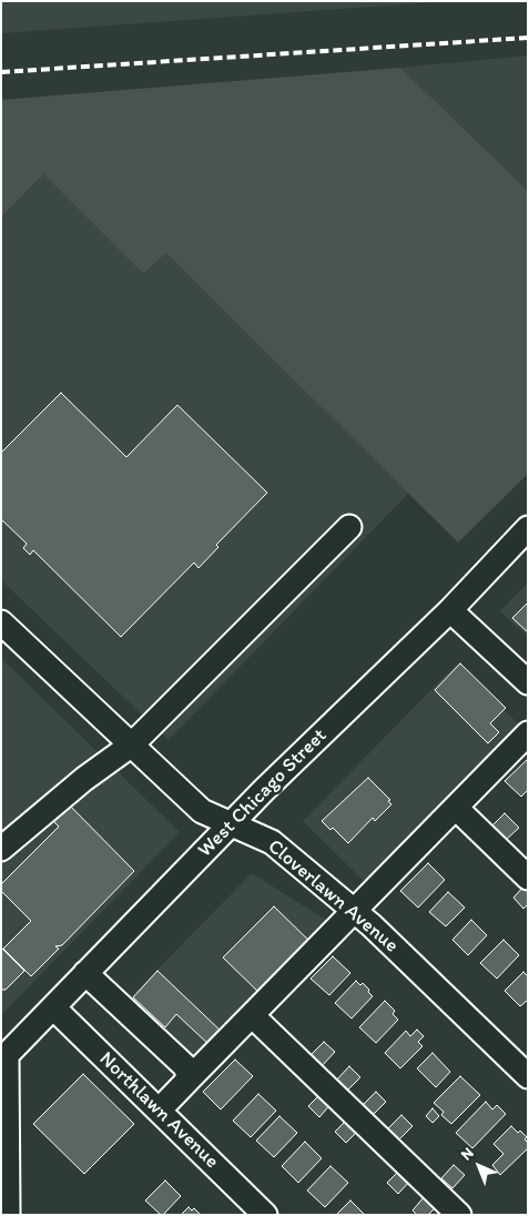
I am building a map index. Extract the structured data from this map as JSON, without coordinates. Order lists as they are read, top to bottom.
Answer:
{
  "streets": {
    "street": ["West Chicago Street", "Cloverlawn Avenue", "Northlawn Avenue"]
  },
  "crossings": [
    ["West Chicago Street", "Cloverlawn Avenue"],
    ["West Chicago Street", "Northlawn Avenue"]
  ],
  "north": "top left"
}
